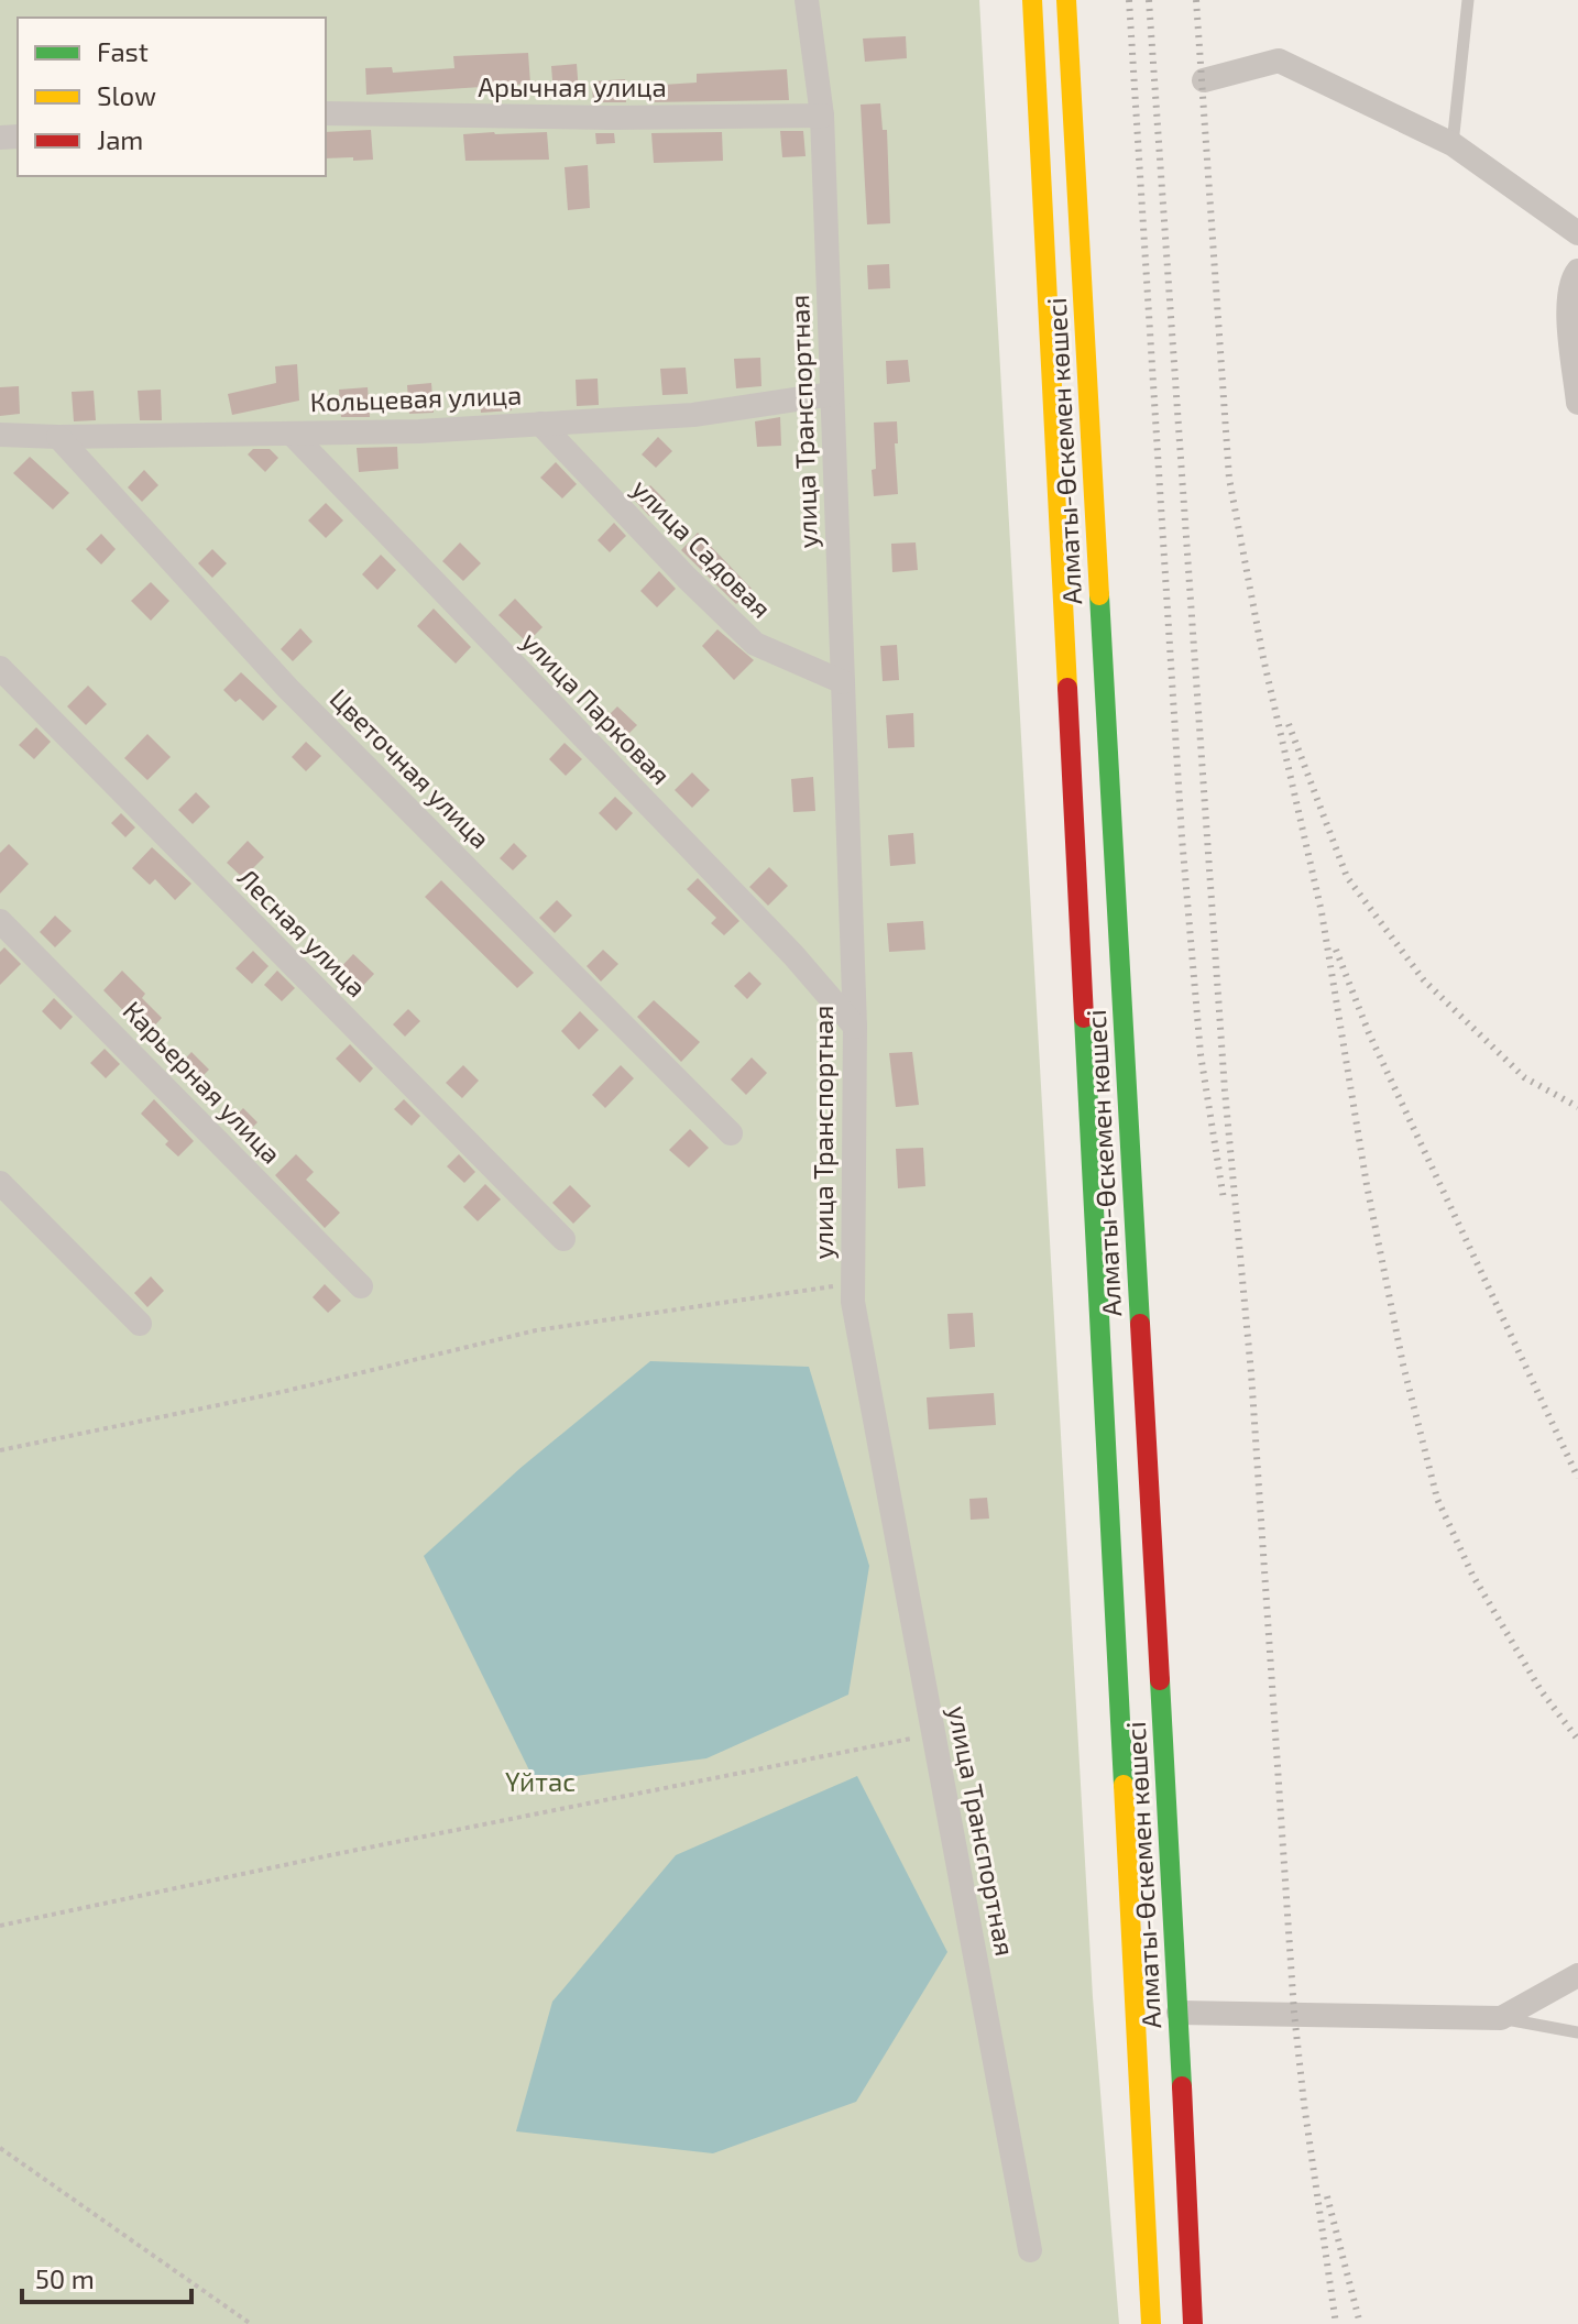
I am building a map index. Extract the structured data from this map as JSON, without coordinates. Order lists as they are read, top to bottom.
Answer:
{
  "streets": {
    "highway": ["Алматы-Өскемен көшесі"],
    "street": [
      "Арычная улица",
      "Кольцевая улица",
      "улица Транспортная",
      "улица Садовая",
      "улица Парковая",
      "Цветочная улица",
      "Лесная улица",
      "Карьерная улица"
    ]
  },
  "crossings": [
    ["Арычная улица", "улица Транспортная"],
    ["Кольцевая улица", "улица Транспортная"],
    ["Кольцевая улица", "улица Садовая"],
    ["Кольцевая улица", "улица Парковая"],
    ["Кольцевая улица", "Цветочная улица"],
    ["улица Транспортная", "улица Садовая"],
    ["улица Транспортная", "улица Парковая"]
  ],
  "parks": ["Үйтас"],
  "legend": ["Fast", "Slow", "Jam"],
  "scale_bar": "50 m"
}
